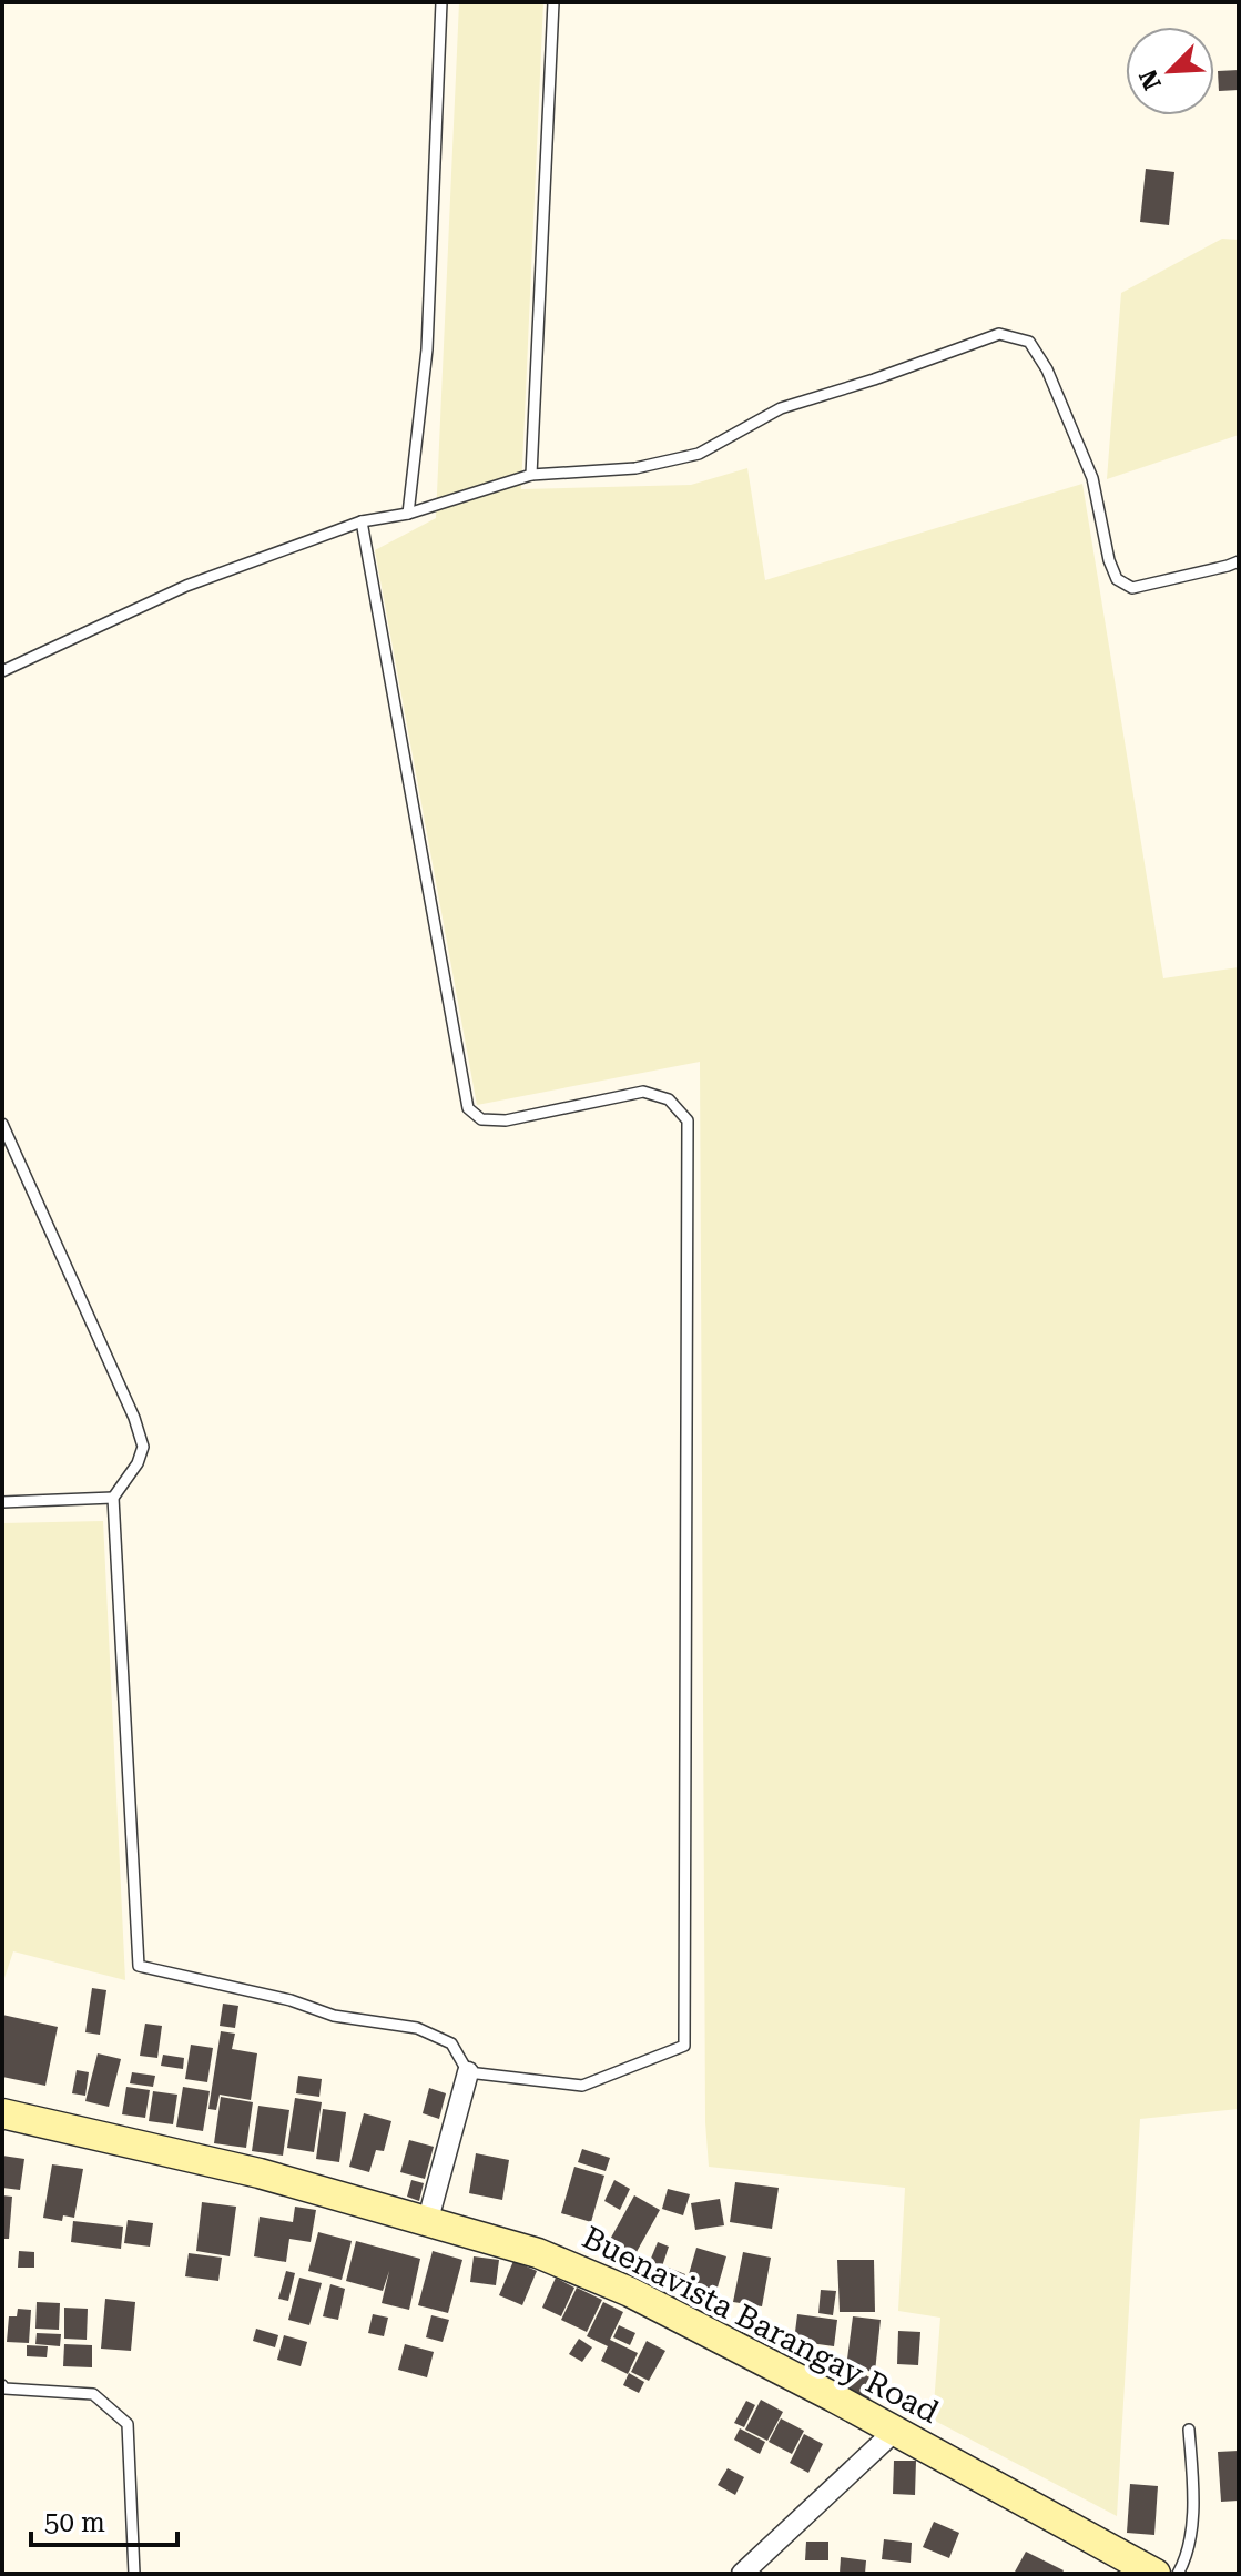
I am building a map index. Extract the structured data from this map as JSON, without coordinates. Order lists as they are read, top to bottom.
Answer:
{
  "streets": {
    "street": ["Buenavista Barangay Road"]
  },
  "scale_bar": "50 m",
  "north": "bottom left"
}
